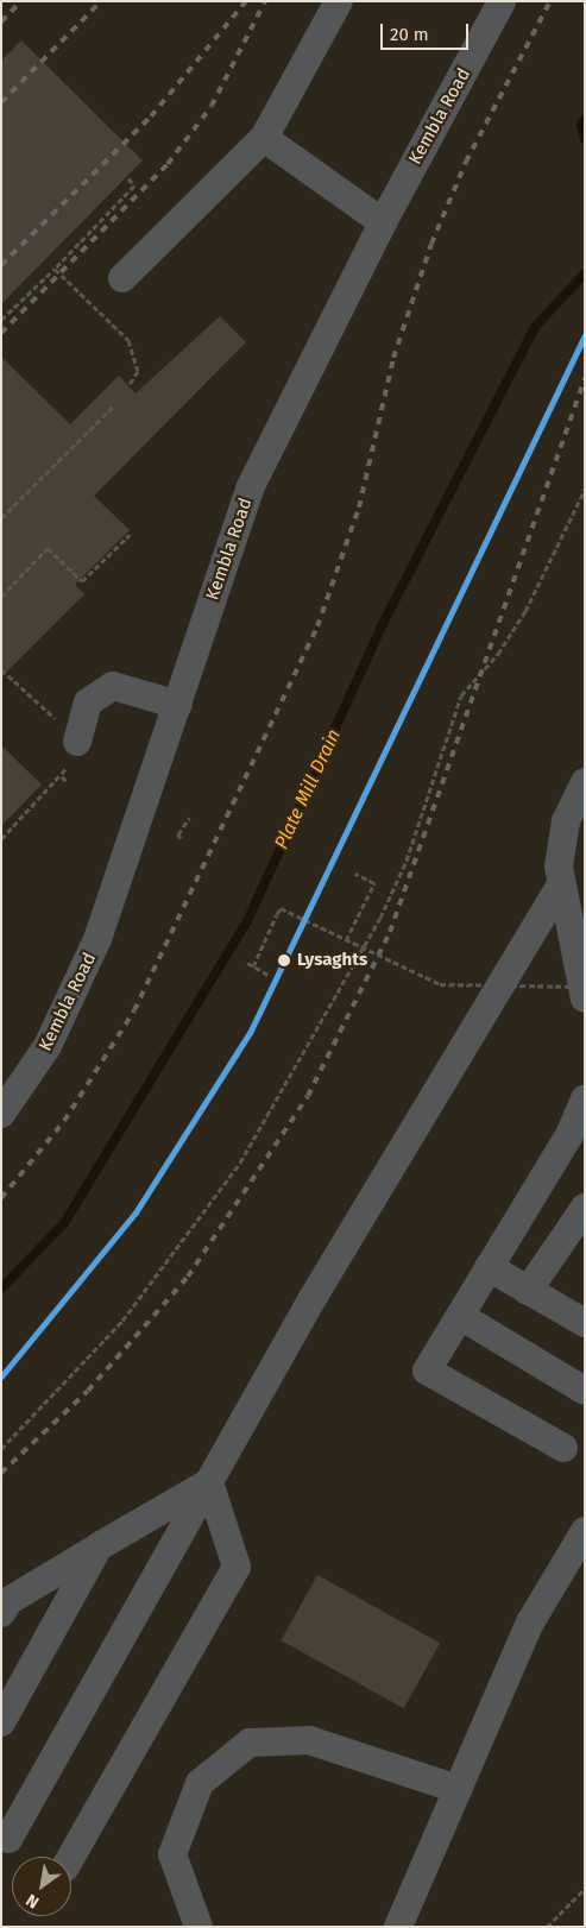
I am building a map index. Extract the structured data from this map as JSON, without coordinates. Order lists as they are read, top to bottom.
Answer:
{
  "streets": {
    "street": ["Kembla Road"]
  },
  "water": ["Plate Mill Drain"],
  "places": ["Lysaghts"],
  "scale_bar": "20 m",
  "north": "bottom left"
}
